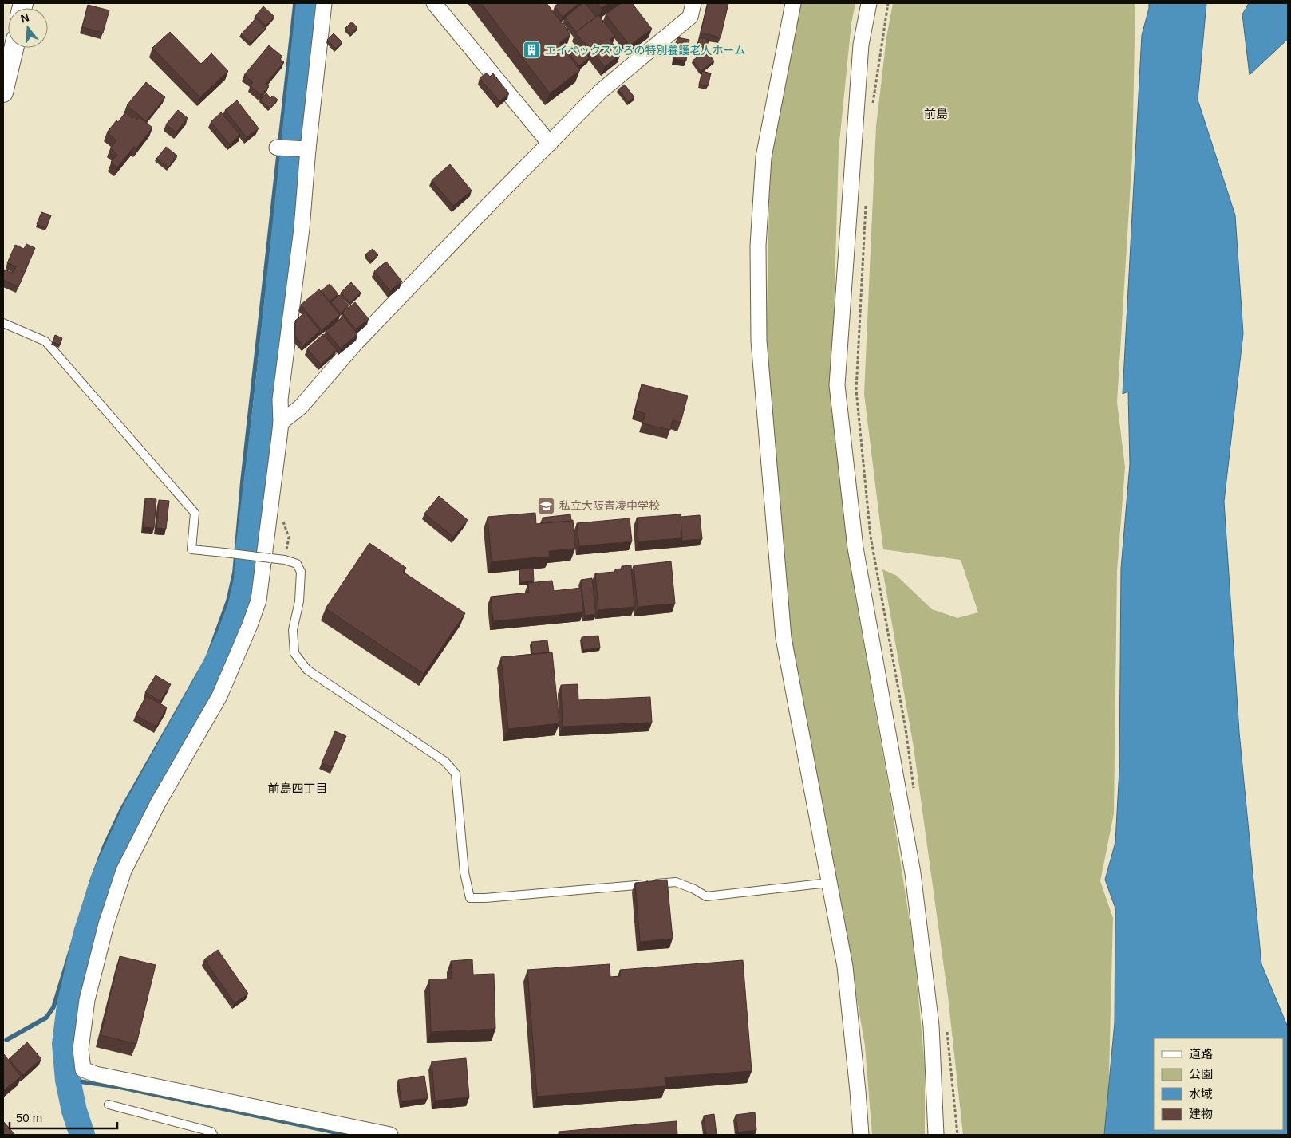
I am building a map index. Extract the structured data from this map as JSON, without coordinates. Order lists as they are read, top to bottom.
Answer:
{
  "districts": ["前島", "前島四丁目"],
  "places": {
    "building": ["エイぺックスひろの特別養護老人ホーム"],
    "school or university": ["私立大阪青凌中学校"]
  },
  "legend": [
    "道路",
    "公園",
    "水域",
    "建物"
  ],
  "scale_bar": "50 m",
  "north": "top"
}
